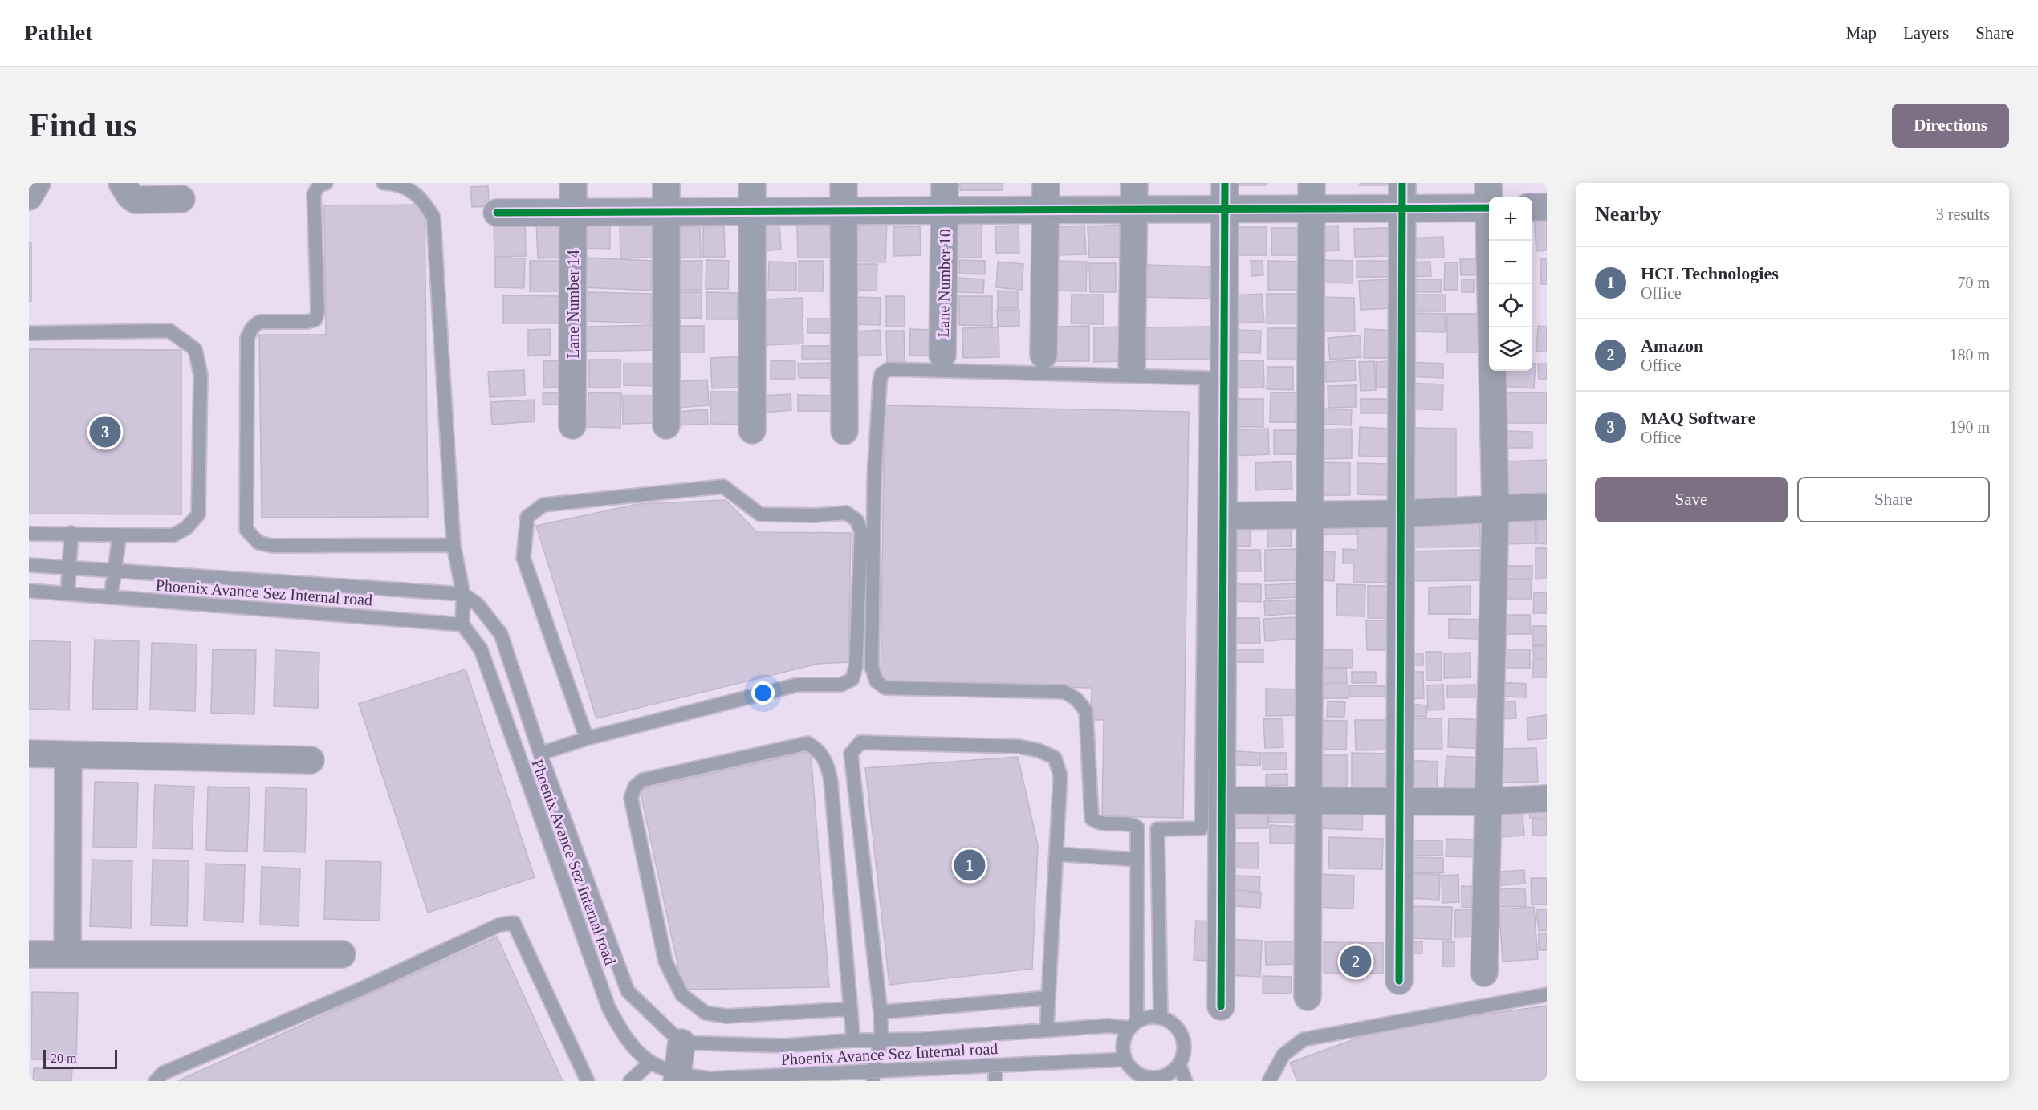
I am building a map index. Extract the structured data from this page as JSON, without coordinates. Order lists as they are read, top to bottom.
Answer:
{
  "streets": {
    "street": ["Lane Number 10", "Lane Number 14"],
    "lane": ["Phoenix Avance Sez Internal road"]
  },
  "scale_bar": "20 m",
  "page": {
    "header": "Pathlet",
    "nav": ["Map", "Layers", "Share"],
    "buttons": [
      "Directions",
      ["Save", "Share"]
    ],
    "title": "Find us",
    "heading": ["Nearby", "3 results"],
    "map_buttons": ["+", "−"],
    "list": [
      {
        "mark": "1",
        "name": "HCL Technologies",
        "note": "Office",
        "value": "70 m"
      },
      {
        "mark": "2",
        "name": "Amazon",
        "note": "Office",
        "value": "180 m"
      },
      {
        "mark": "3",
        "name": "MAQ Software",
        "note": "Office",
        "value": "190 m"
      }
    ],
    "pins": ["3", "1", "2"],
    "scale": "20 m"
  }
}
